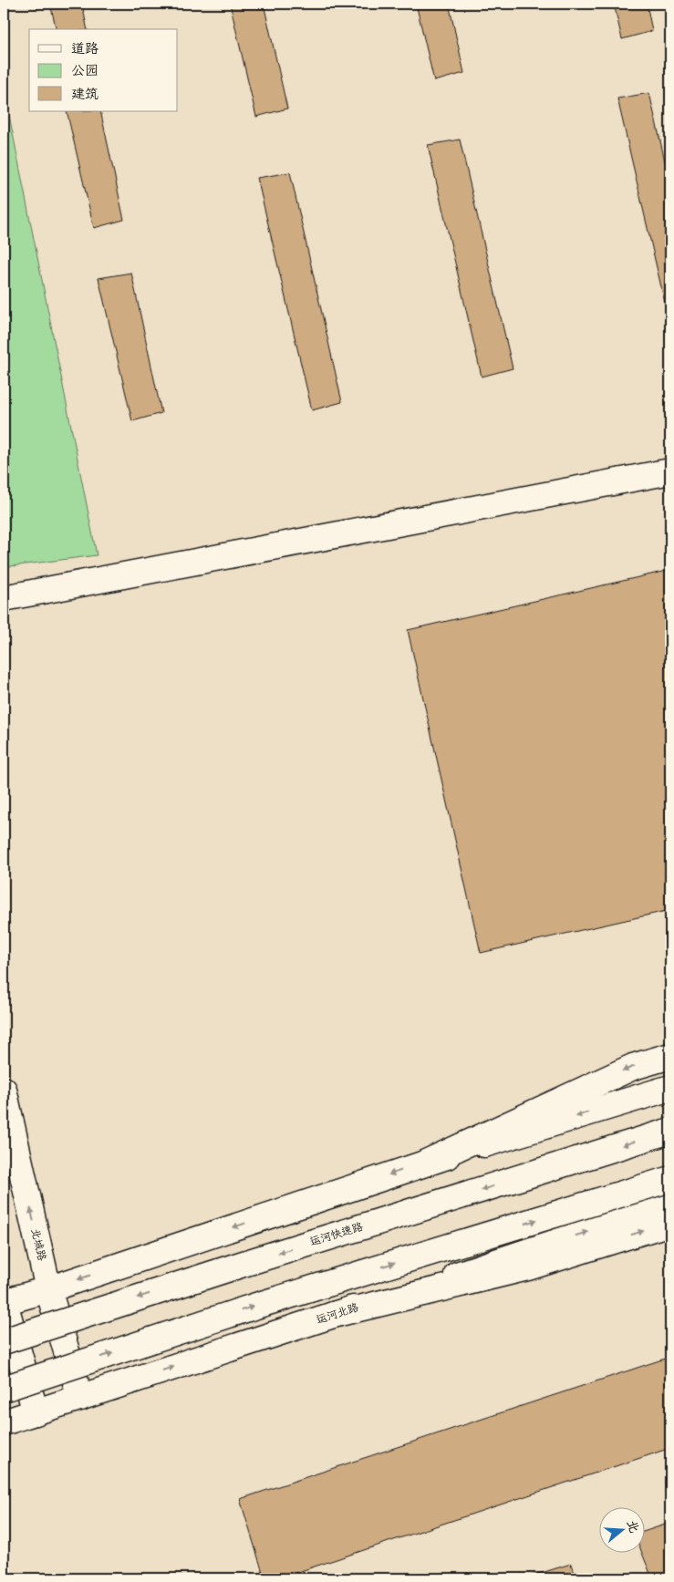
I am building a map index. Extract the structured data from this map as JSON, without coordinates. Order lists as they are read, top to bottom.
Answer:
{
  "streets": {
    "main road": ["运河快速路", "北城路", "运河北路"]
  },
  "crossings": [
    ["北城路", "运河北路"]
  ],
  "one_way": ["北城路"],
  "legend": ["道路", "公园", "建筑"],
  "north": "right"
}
